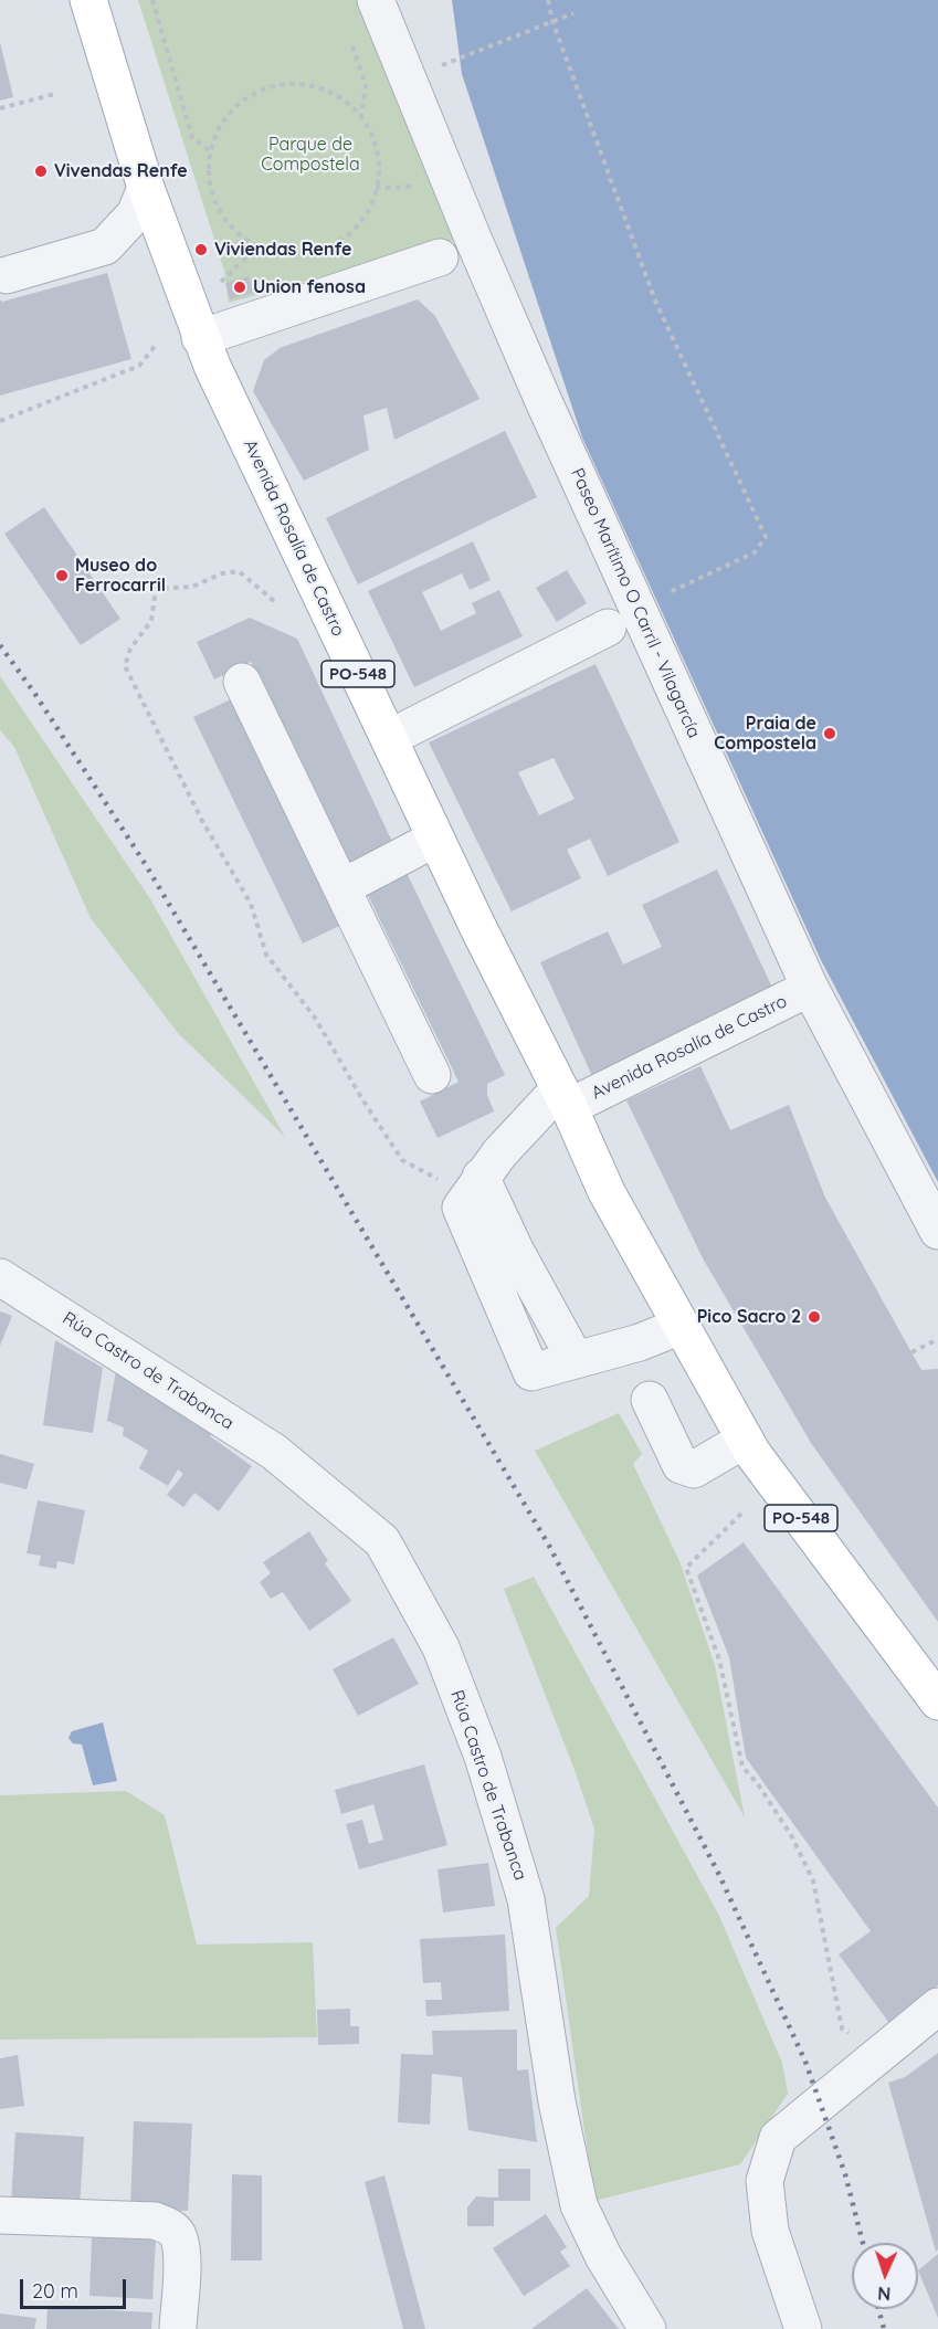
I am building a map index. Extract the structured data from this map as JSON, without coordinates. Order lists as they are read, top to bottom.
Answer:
{
  "streets": {
    "main road": ["Avenida Rosalía de Castro", "PO-548"],
    "street": ["Paseo Marítimo O Carril - Vilagarcía", "Rúa Castro de Trabanca"]
  },
  "crossings": [
    ["Avenida Rosalía de Castro", "Paseo Marítimo O Carril - Vilagarcía"]
  ],
  "parks": ["Parque de Compostela"],
  "places": [
    "Vivendas Renfe",
    "Viviendas Renfe",
    "Union fenosa",
    "Museo do Ferrocarril",
    "Praia de Compostela",
    "Pico Sacro 2"
  ],
  "scale_bar": "20 m",
  "north": "bottom"
}
